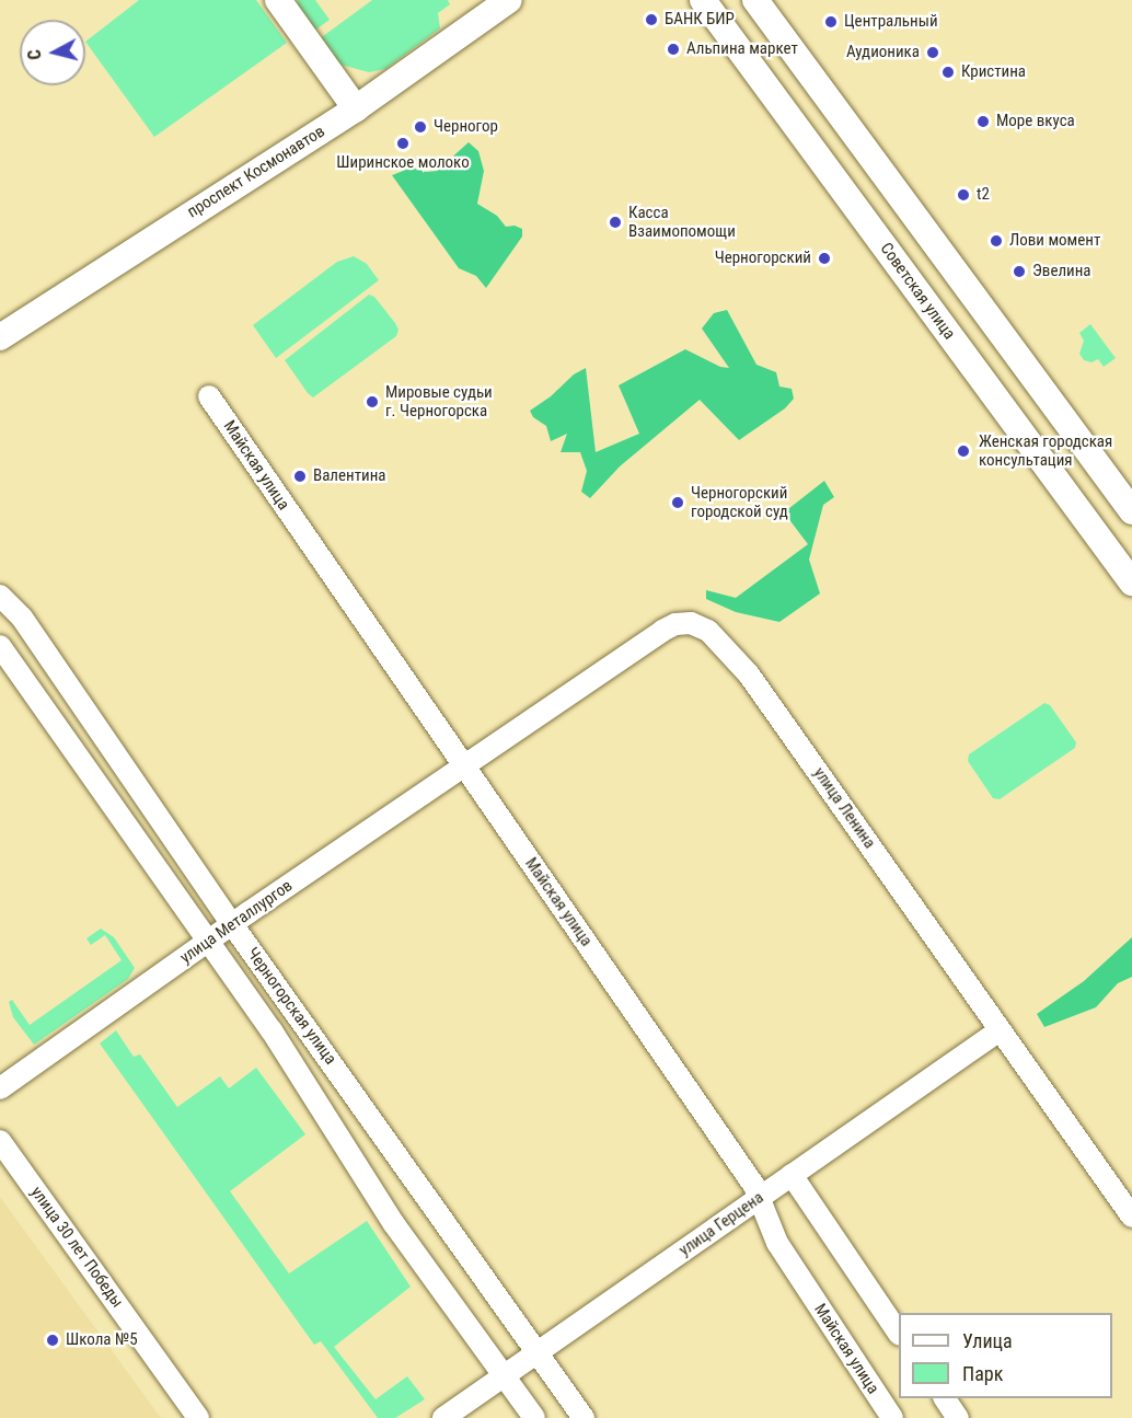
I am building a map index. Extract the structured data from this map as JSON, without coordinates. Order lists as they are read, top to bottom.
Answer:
{
  "streets": {
    "main road": ["проспект Космонавтов", "Советская улица"],
    "street": [
      "Майская улица",
      "улица Ленина",
      "улица Металлургов",
      "Черногорская улица",
      "улица Герцена",
      "улица 30 лет Победы"
    ]
  },
  "crossings": [
    ["Майская улица", "улица Ленина"],
    ["Майская улица", "улица Металлургов"],
    ["Майская улица", "улица Герцена"],
    ["улица Ленина", "улица Металлургов"],
    ["улица Ленина", "улица Герцена"],
    ["улица Металлургов", "Черногорская улица"],
    ["Черногорская улица", "улица Герцена"]
  ],
  "places": [
    "БАНК БИР",
    "Центральный",
    "Альпина маркет",
    "Аудионика",
    "Кристина",
    "Море вкуса",
    "Черногор",
    "Ширинское молоко",
    "t2",
    "Касса Взаимопомощи",
    "Лови момент",
    "Черногорский",
    "Эвелина",
    "Мировые судьи г. Черногорска",
    "Женская городская консультация",
    "Валентина",
    "Черногорский городской суд",
    "Школа №5"
  ],
  "legend": ["Улица", "Парк"],
  "north": "left"
}
